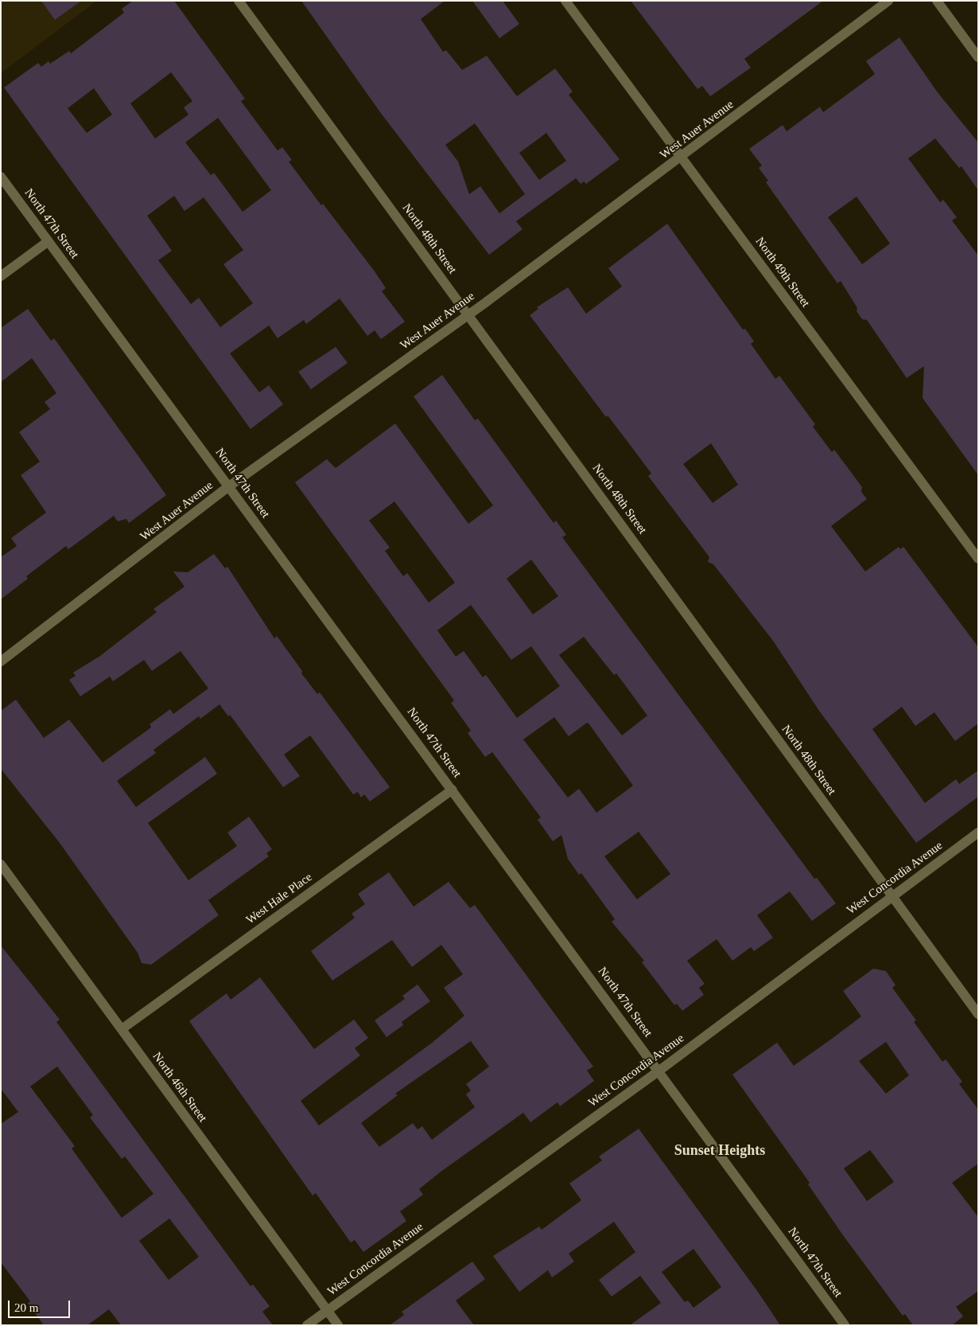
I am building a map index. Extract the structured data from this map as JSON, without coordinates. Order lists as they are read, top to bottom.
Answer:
{
  "streets": {
    "street": [
      "West Auer Avenue",
      "North 47th Street",
      "North 48th Street",
      "North 49th Street",
      "West Concordia Avenue",
      "West Hale Place",
      "North 46th Street"
    ]
  },
  "crossings": [
    ["West Auer Avenue", "North 47th Street"],
    ["West Auer Avenue", "North 48th Street"],
    ["West Auer Avenue", "North 49th Street"],
    ["North 47th Street", "West Concordia Avenue"],
    ["North 47th Street", "West Hale Place"],
    ["North 48th Street", "West Concordia Avenue"],
    ["West Concordia Avenue", "North 46th Street"],
    ["West Hale Place", "North 46th Street"]
  ],
  "districts": ["Sunset Heights"],
  "scale_bar": "20 m"
}
